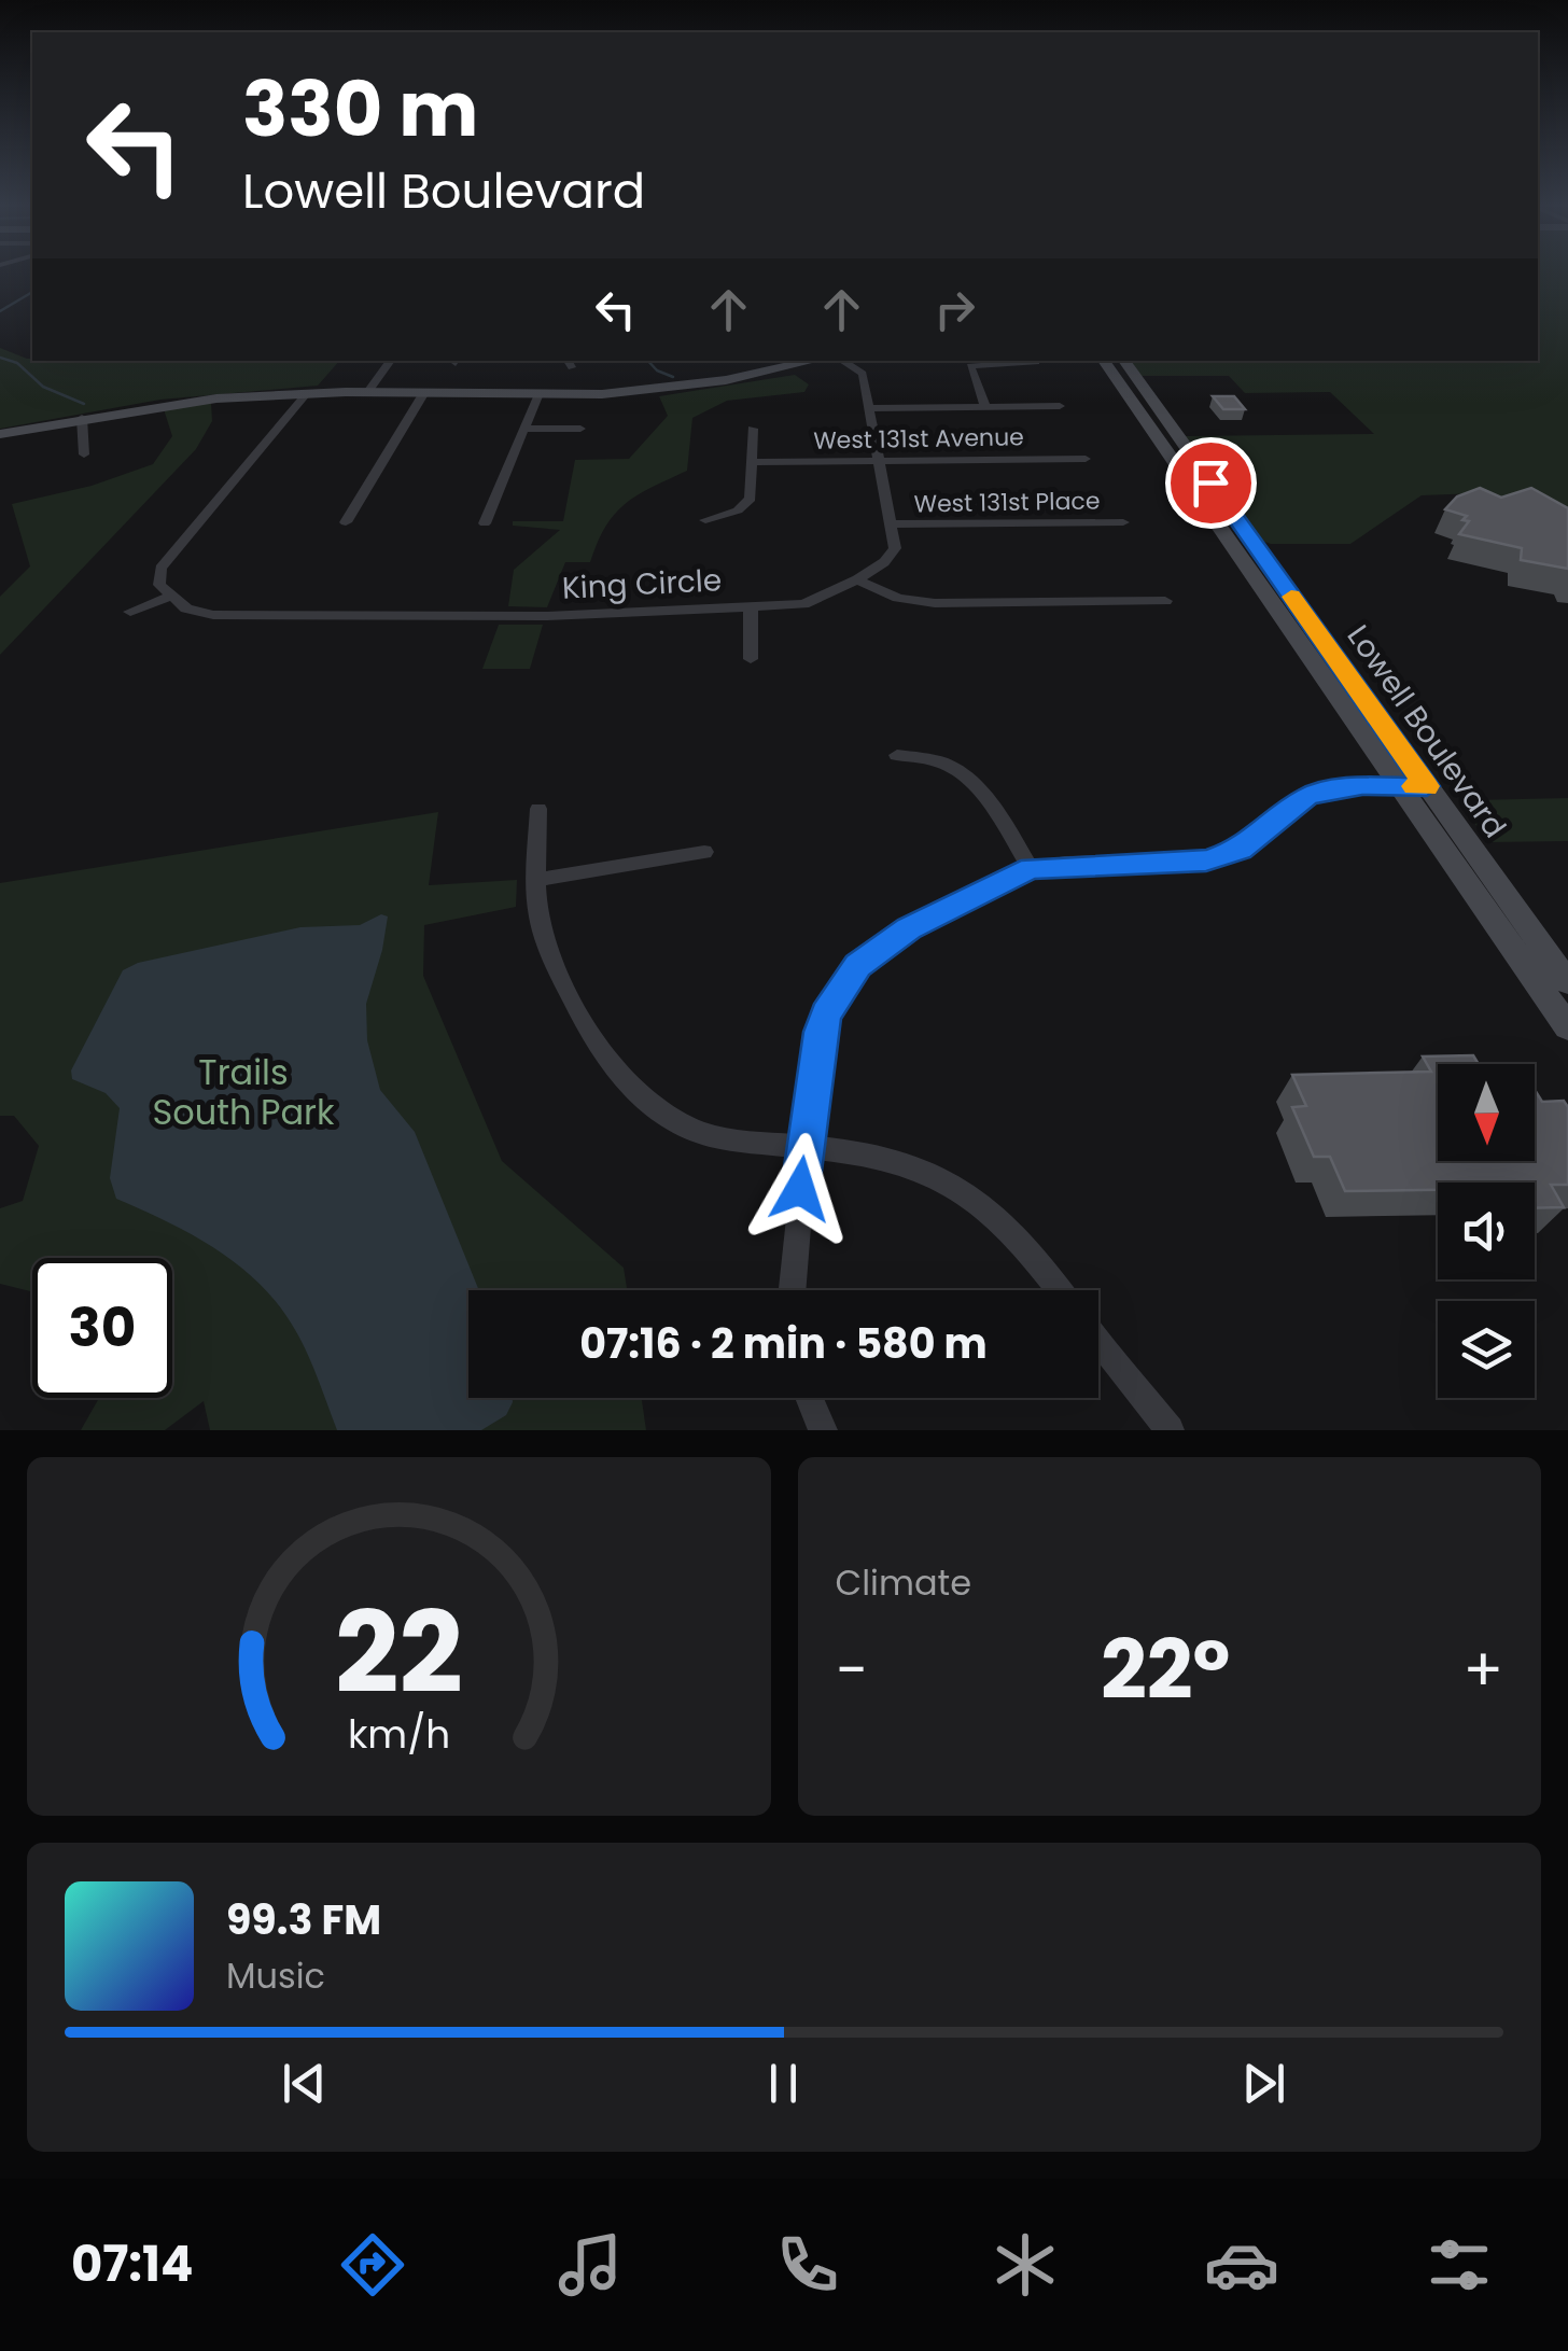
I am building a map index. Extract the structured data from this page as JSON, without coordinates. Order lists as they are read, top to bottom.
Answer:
{
  "streets": {
    "main road": ["Lowell Boulevard"],
    "street": ["West 131st Avenue", "West 131st Place", "King Circle"]
  },
  "crossings": [
    ["West 131st Place", "King Circle"]
  ],
  "parks": ["Trails South Park"],
  "north": "bottom",
  "page": {
    "turn": ["330 m", "Lowell Boulevard"],
    "limit": "30",
    "trip": "07:16 · 2 min · 580 m",
    "tile": "Climate",
    "heat": ["−", "22°", "+"],
    "song": ["99.3 FM", "Music"],
    "tabs": "07:14",
    "gauge": ["22", "km/h"]
  }
}
